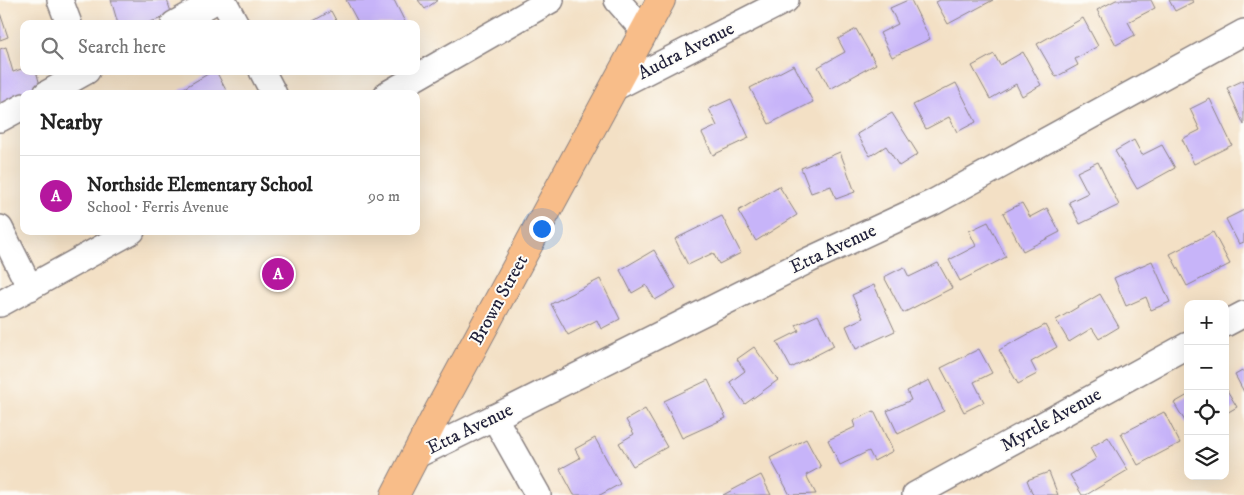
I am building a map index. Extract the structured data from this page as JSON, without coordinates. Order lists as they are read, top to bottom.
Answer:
{
  "streets": {
    "main road": ["Brown Street"],
    "street": ["Audra Avenue", "Etta Avenue", "Myrtle Avenue"]
  },
  "crossings": [
    ["Audra Avenue", "Brown Street"],
    ["Etta Avenue", "Brown Street"]
  ],
  "page": {
    "search": "Search here",
    "heading": "Nearby",
    "list": [
      {
        "mark": "A",
        "name": "Northside Elementary School",
        "note": "School · Ferris Avenue",
        "value": "90 m"
      }
    ],
    "pins": "A",
    "map_buttons": ["+", "−"]
  }
}
